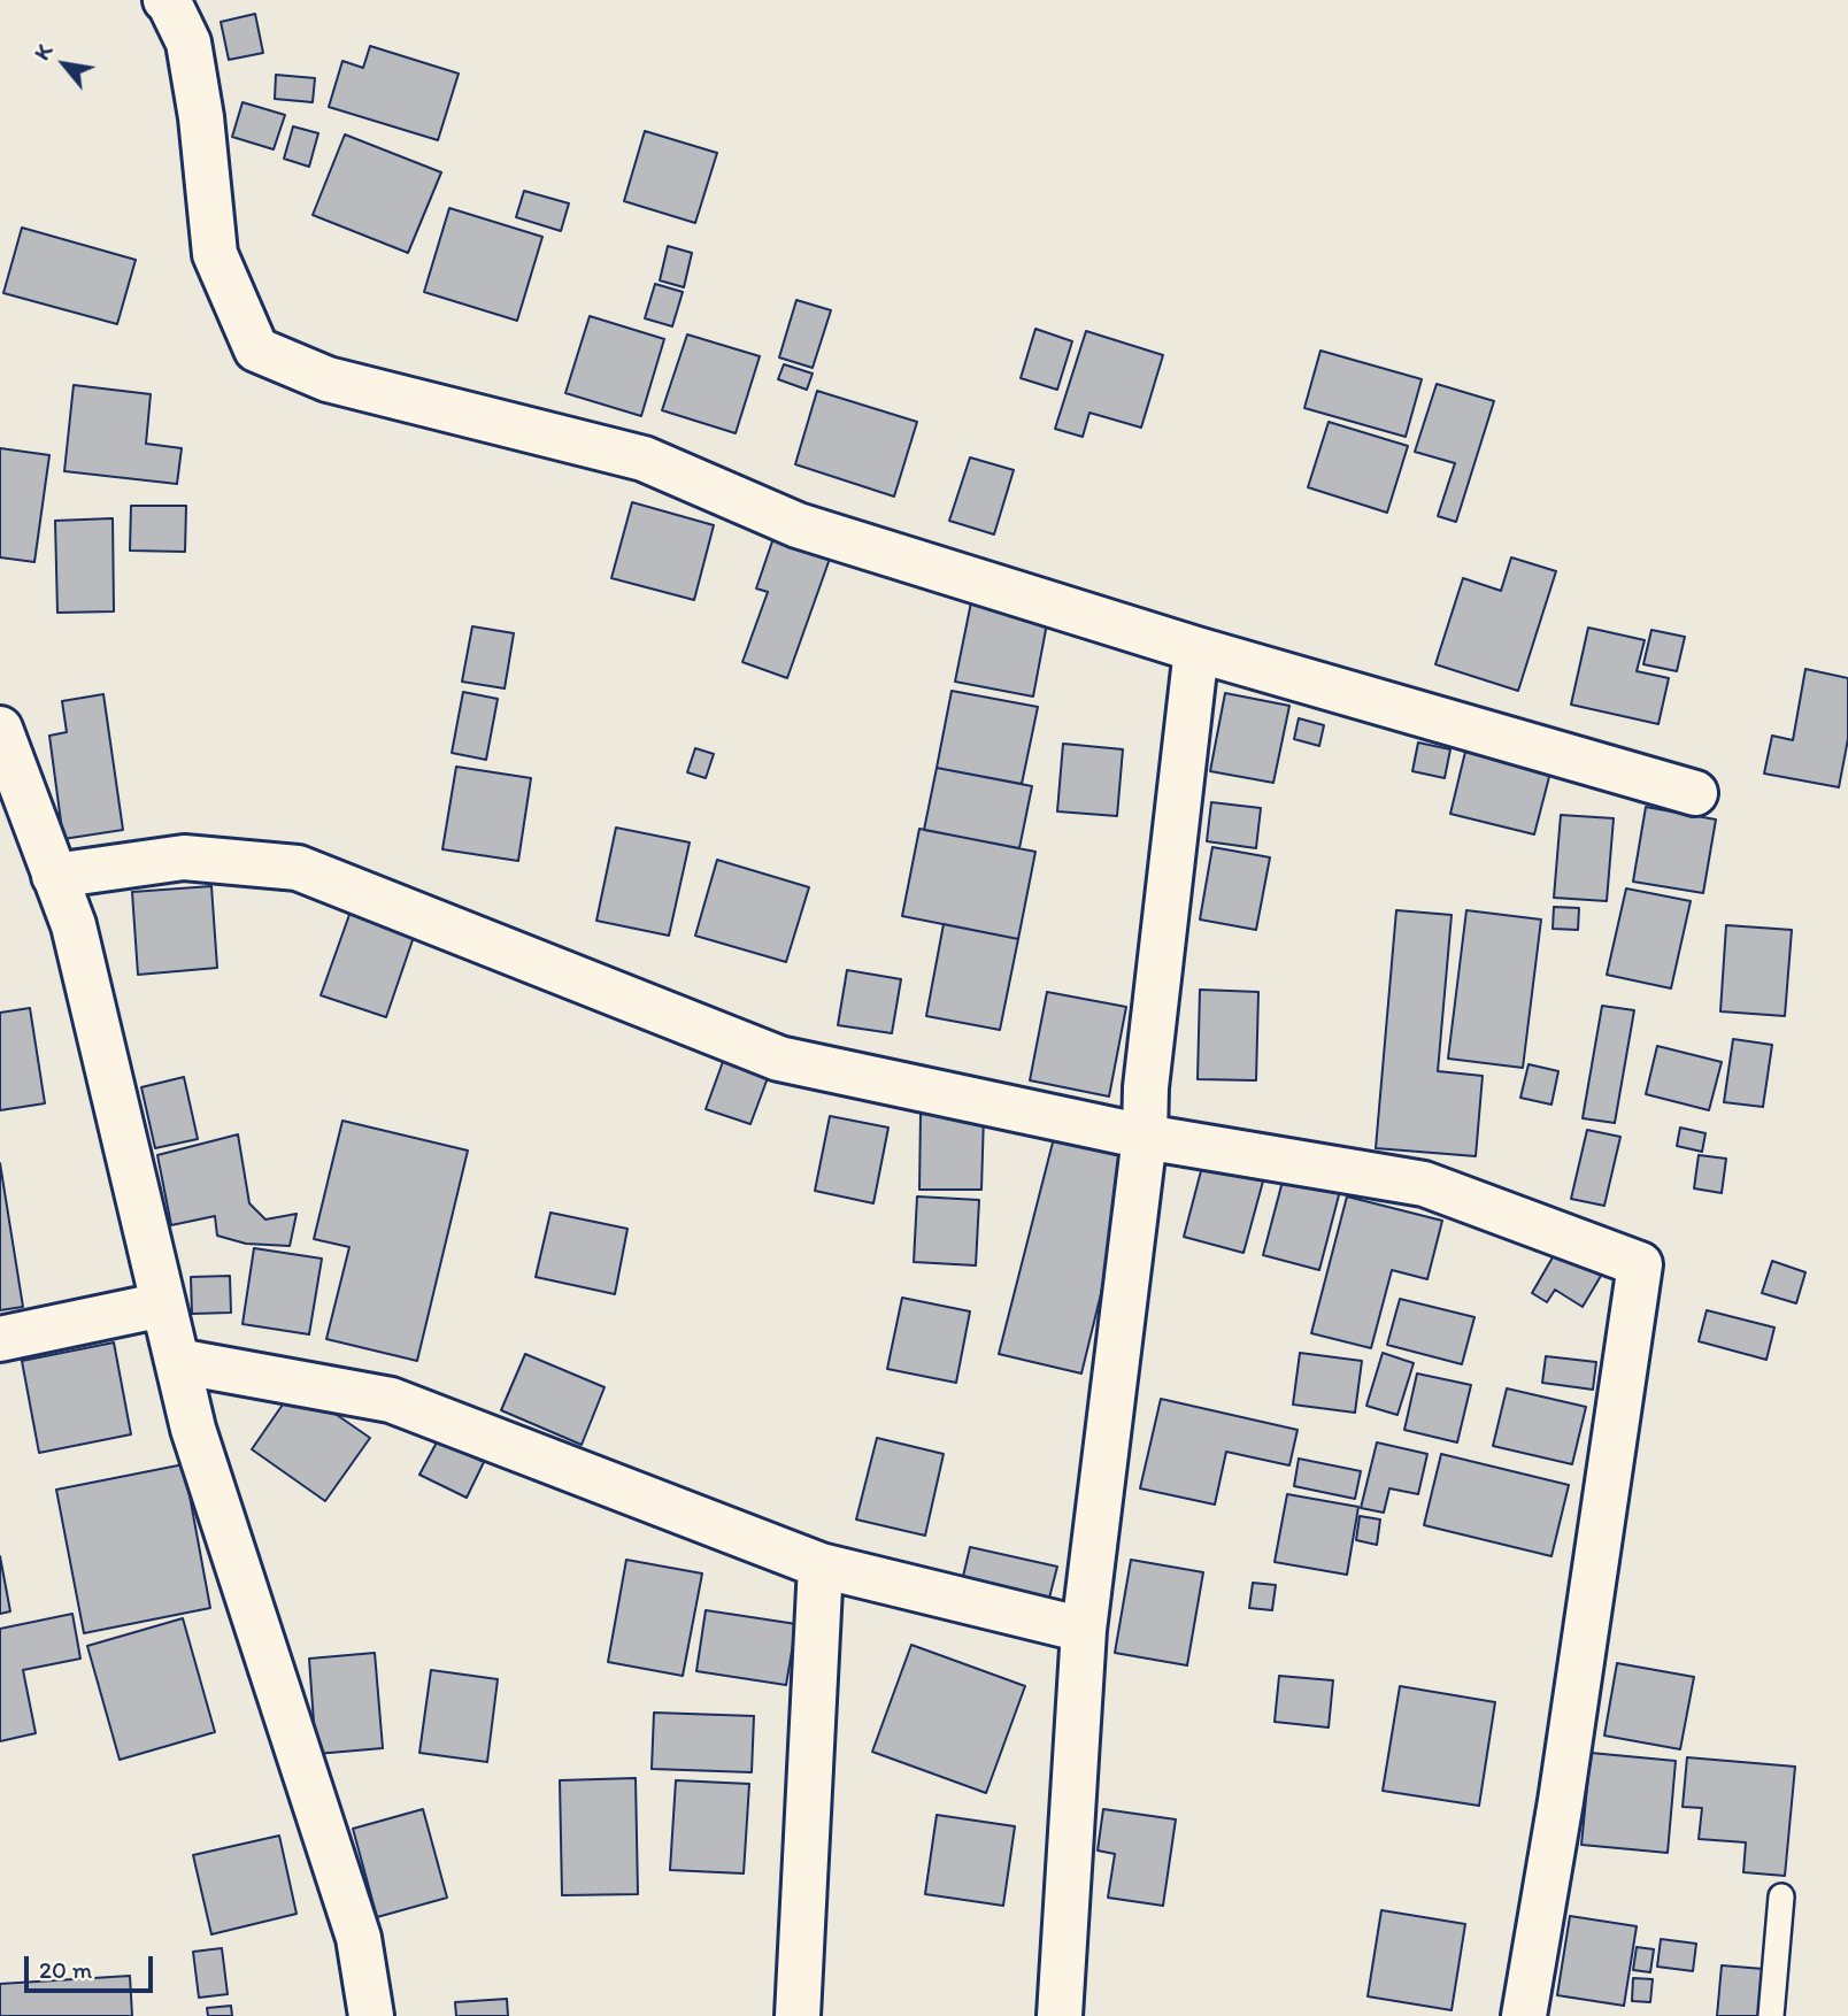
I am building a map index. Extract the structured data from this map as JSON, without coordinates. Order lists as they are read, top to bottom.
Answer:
{
  "scale_bar": "20 m",
  "north": "top left"
}
